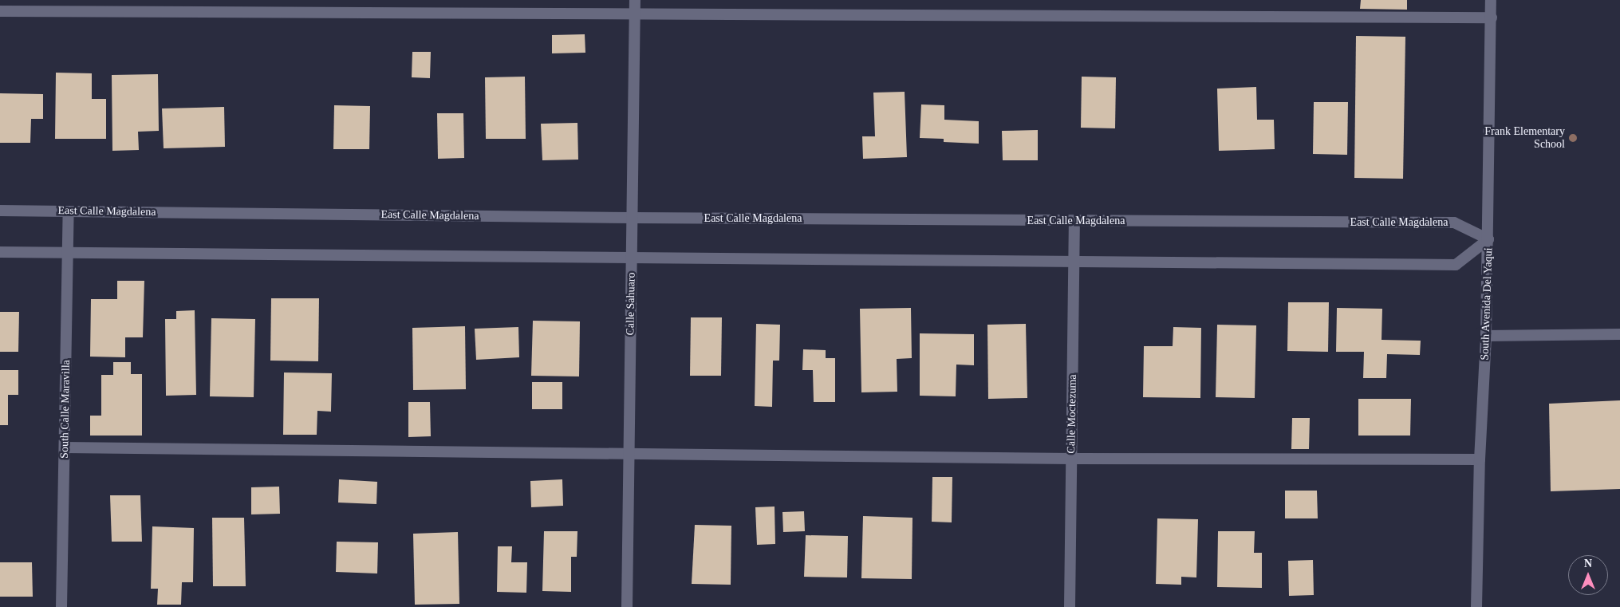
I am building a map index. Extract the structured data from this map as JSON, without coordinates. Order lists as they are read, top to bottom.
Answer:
{
  "streets": {
    "street": [
      "East Calle Magdalena",
      "Calle Sahuaro",
      "South Avenida Del Yaqui",
      "South Calle Maravilla",
      "Calle Moctezuma"
    ]
  },
  "crossings": [
    ["East Calle Magdalena", "Calle Sahuaro"],
    ["East Calle Magdalena", "South Avenida Del Yaqui"],
    ["East Calle Magdalena", "South Calle Maravilla"],
    ["East Calle Magdalena", "Calle Moctezuma"]
  ],
  "places": ["Frank Elementary School"],
  "north": "top"
}
